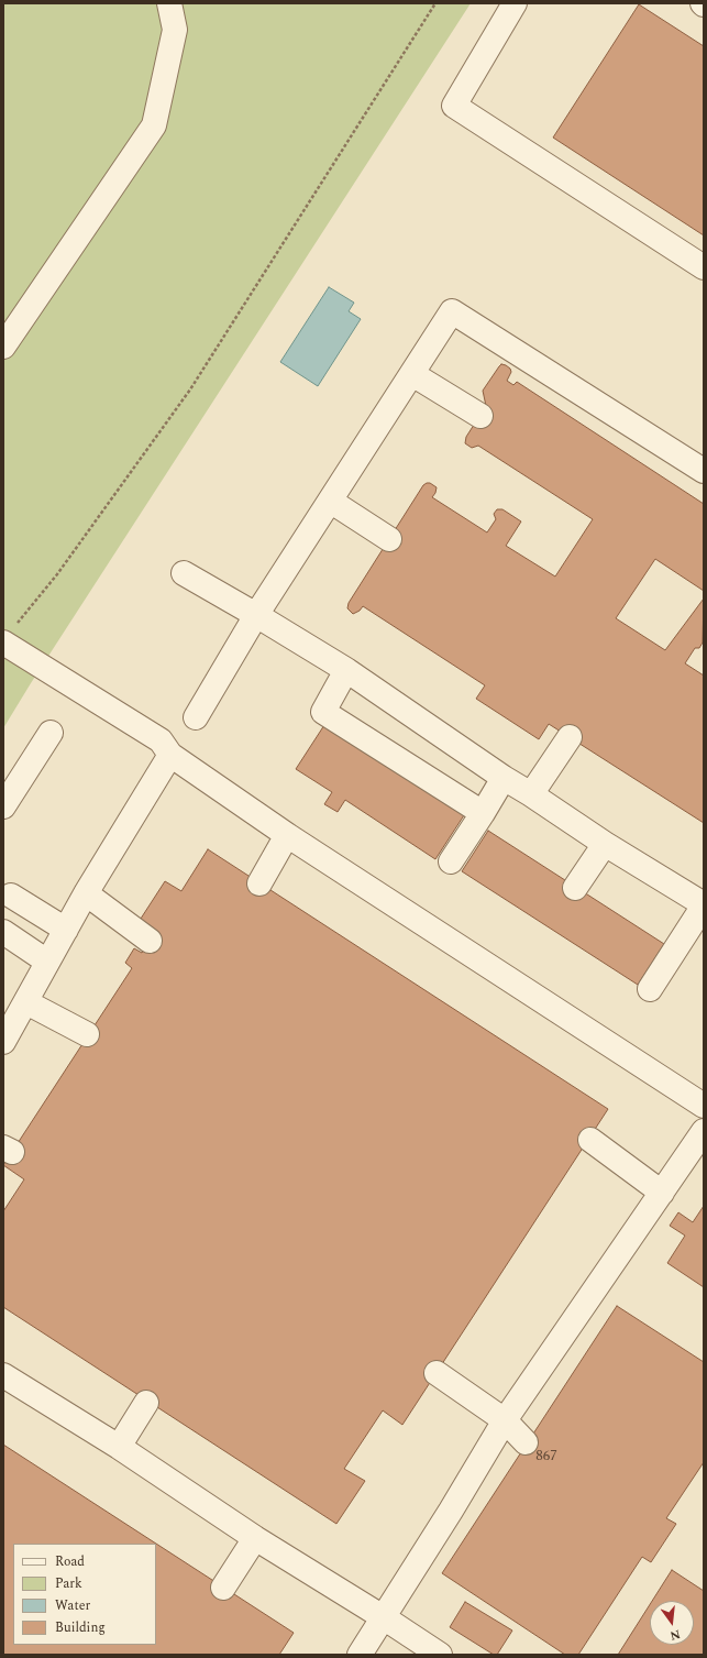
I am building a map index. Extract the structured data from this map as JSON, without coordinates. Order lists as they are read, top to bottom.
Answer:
{
  "house_numbers": ["867"],
  "legend": [
    "Road",
    "Park",
    "Water",
    "Building"
  ],
  "north": "bottom"
}
